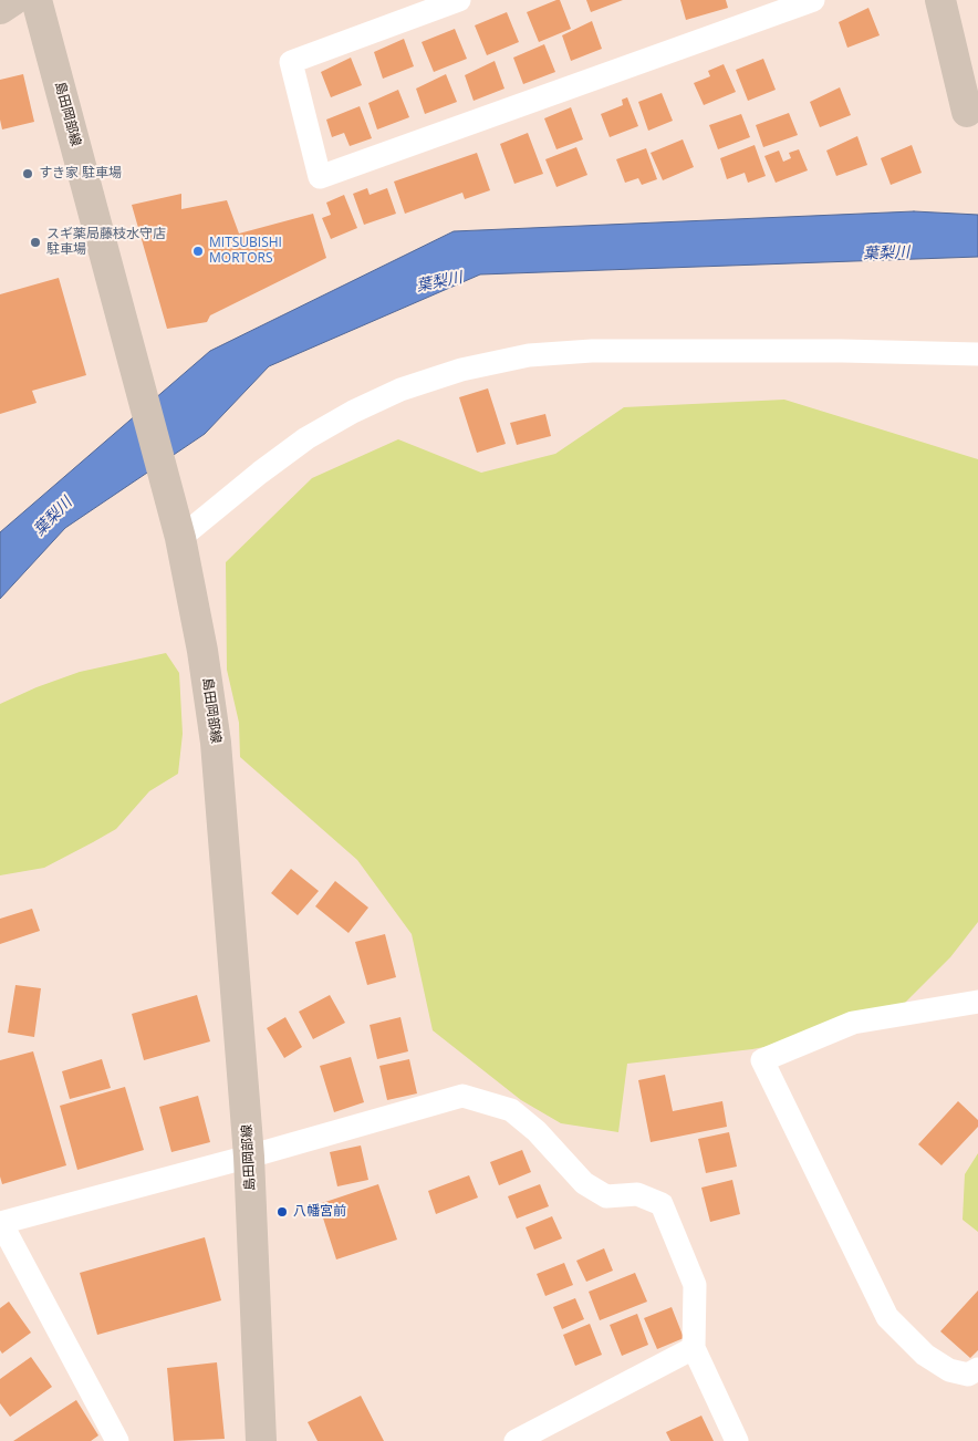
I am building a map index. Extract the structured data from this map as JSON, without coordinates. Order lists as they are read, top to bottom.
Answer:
{
  "streets": {
    "main road": ["島田岡部線"]
  },
  "water": ["葉梨川"],
  "places": [
    "すき家 駐車場",
    "スギ薬局藤枝水守店 駐車場",
    "MITSUBISHI MORTORS",
    "八幡宮前"
  ]
}
